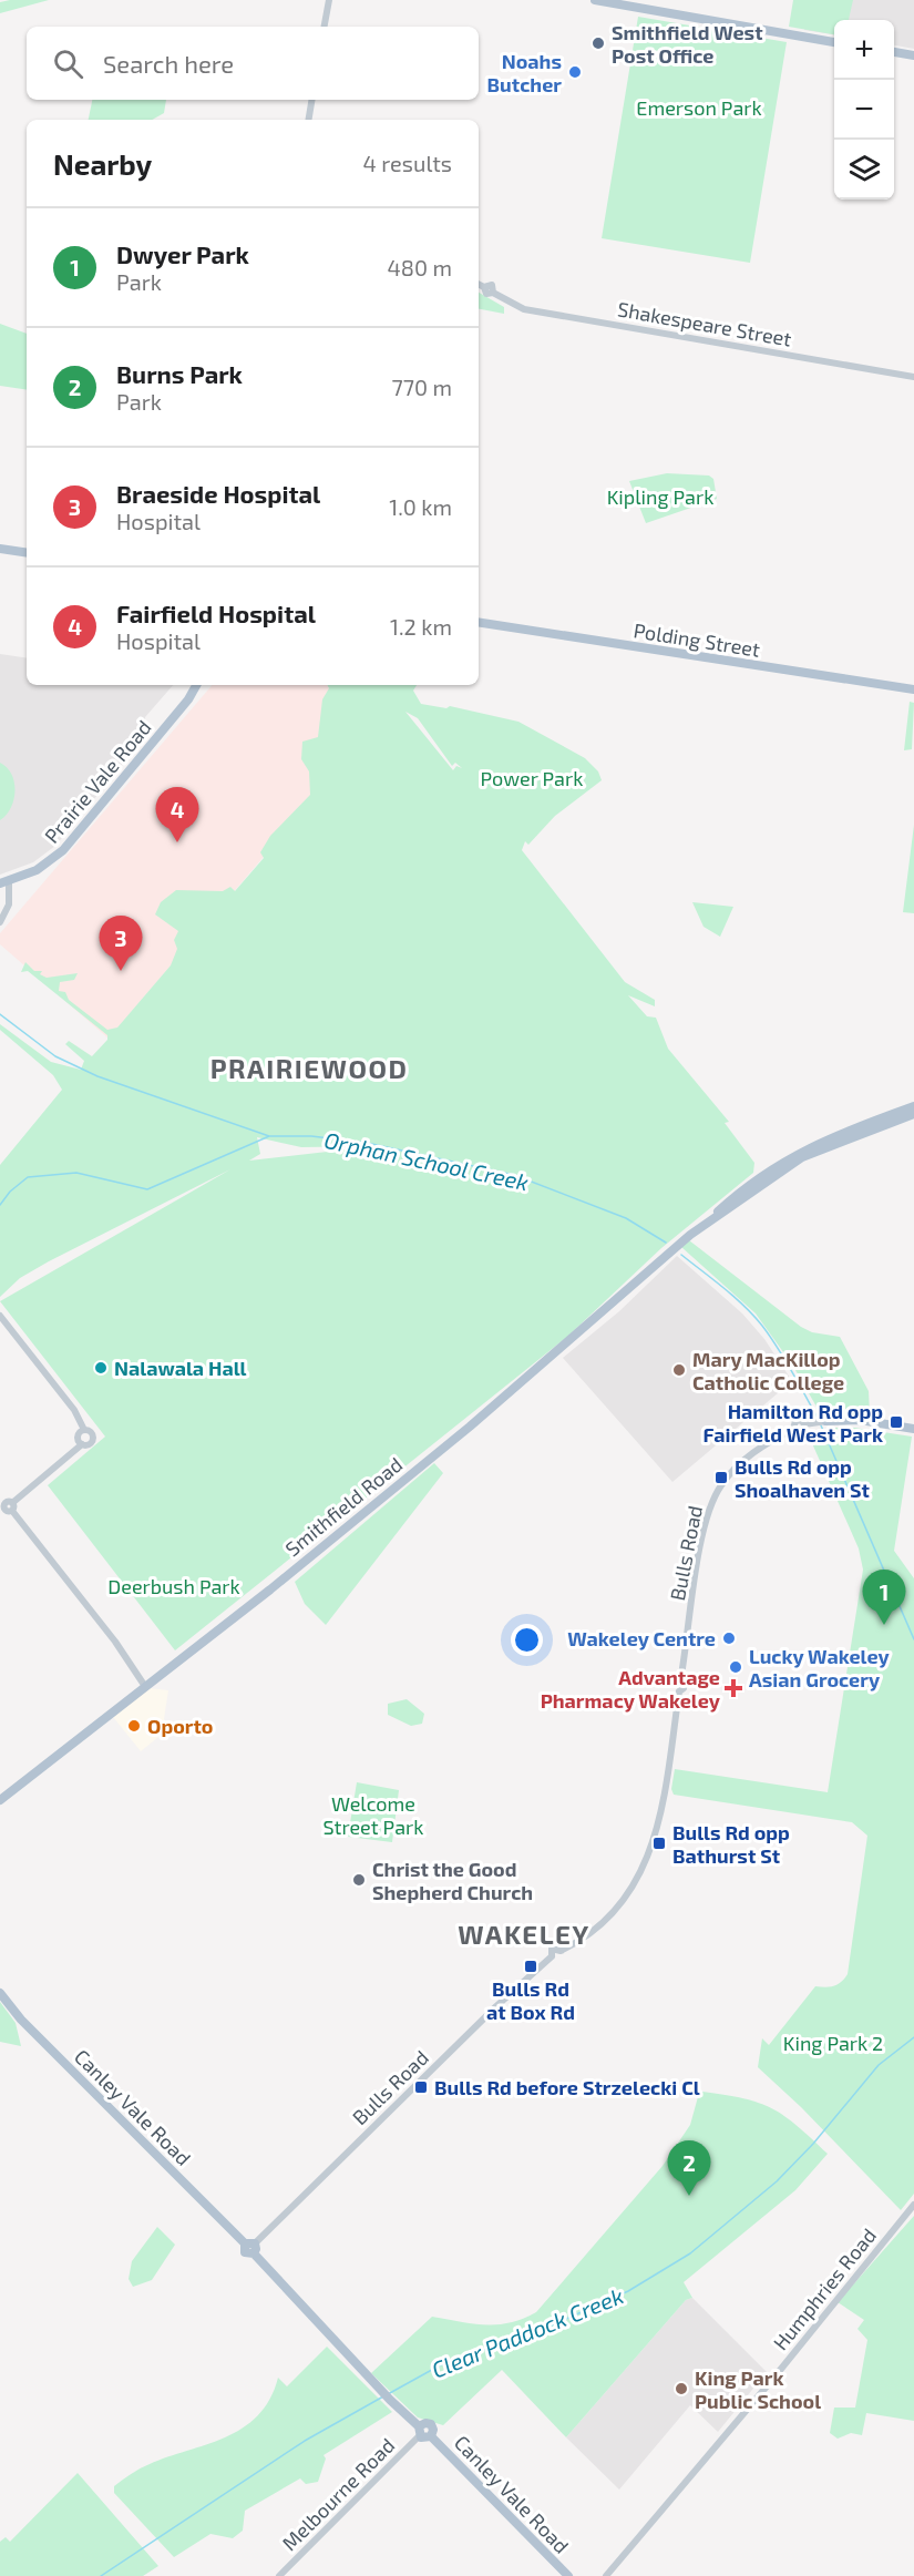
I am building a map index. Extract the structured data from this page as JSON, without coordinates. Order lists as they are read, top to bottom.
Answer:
{
  "streets": {
    "main road": [
      "Polding Street",
      "Prairie Vale Road",
      "Smithfield Road",
      "Canley Vale Road"
    ],
    "street": [
      "Shakespeare Street",
      "Bulls Road",
      "Humphries Road",
      "Melbourne Road"
    ]
  },
  "crossings": [
    ["Bulls Road", "Canley Vale Road"],
    ["Canley Vale Road", "Melbourne Road"]
  ],
  "districts": ["PRAIRIEWOOD", "WAKELEY"],
  "water": ["Orphan School Creek", "Clear Paddock Creek"],
  "parks": [
    "Emerson Park",
    "Kipling Park",
    "Power Park",
    "Deerbush Park",
    "Welcome Street Park",
    "King Park 2"
  ],
  "places": {
    "other": [
      "Smithfield West Post Office",
      "Noahs Butcher",
      "Nalawala Hall",
      "Mary MacKillop Catholic College",
      "Wakeley Centre",
      "Lucky Wakeley Asian Grocery",
      "Oporto",
      "Christ the Good Shepherd Church",
      "King Park Public School"
    ],
    "transit": [
      "Hamilton Rd opp Fairfield West Park",
      "Bulls Rd opp Shoalhaven St",
      "Bulls Rd opp Bathurst St",
      "Bulls Rd at Box Rd",
      "Bulls Rd before Strzelecki Cl"
    ],
    "health": ["Advantage Pharmacy Wakeley"]
  },
  "page": {
    "map_buttons": ["+", "−"],
    "search": "Search here",
    "heading": ["Nearby", "4 results"],
    "list": [
      {
        "mark": "1",
        "name": "Dwyer Park",
        "note": "Park",
        "value": "480 m"
      },
      {
        "mark": "2",
        "name": "Burns Park",
        "note": "Park",
        "value": "770 m"
      },
      {
        "mark": "3",
        "name": "Braeside Hospital",
        "note": "Hospital",
        "value": "1.0 km"
      },
      {
        "mark": "4",
        "name": "Fairfield Hospital",
        "note": "Hospital",
        "value": "1.2 km"
      }
    ],
    "pins": [
      "4",
      "3",
      "1",
      "2"
    ]
  }
}
